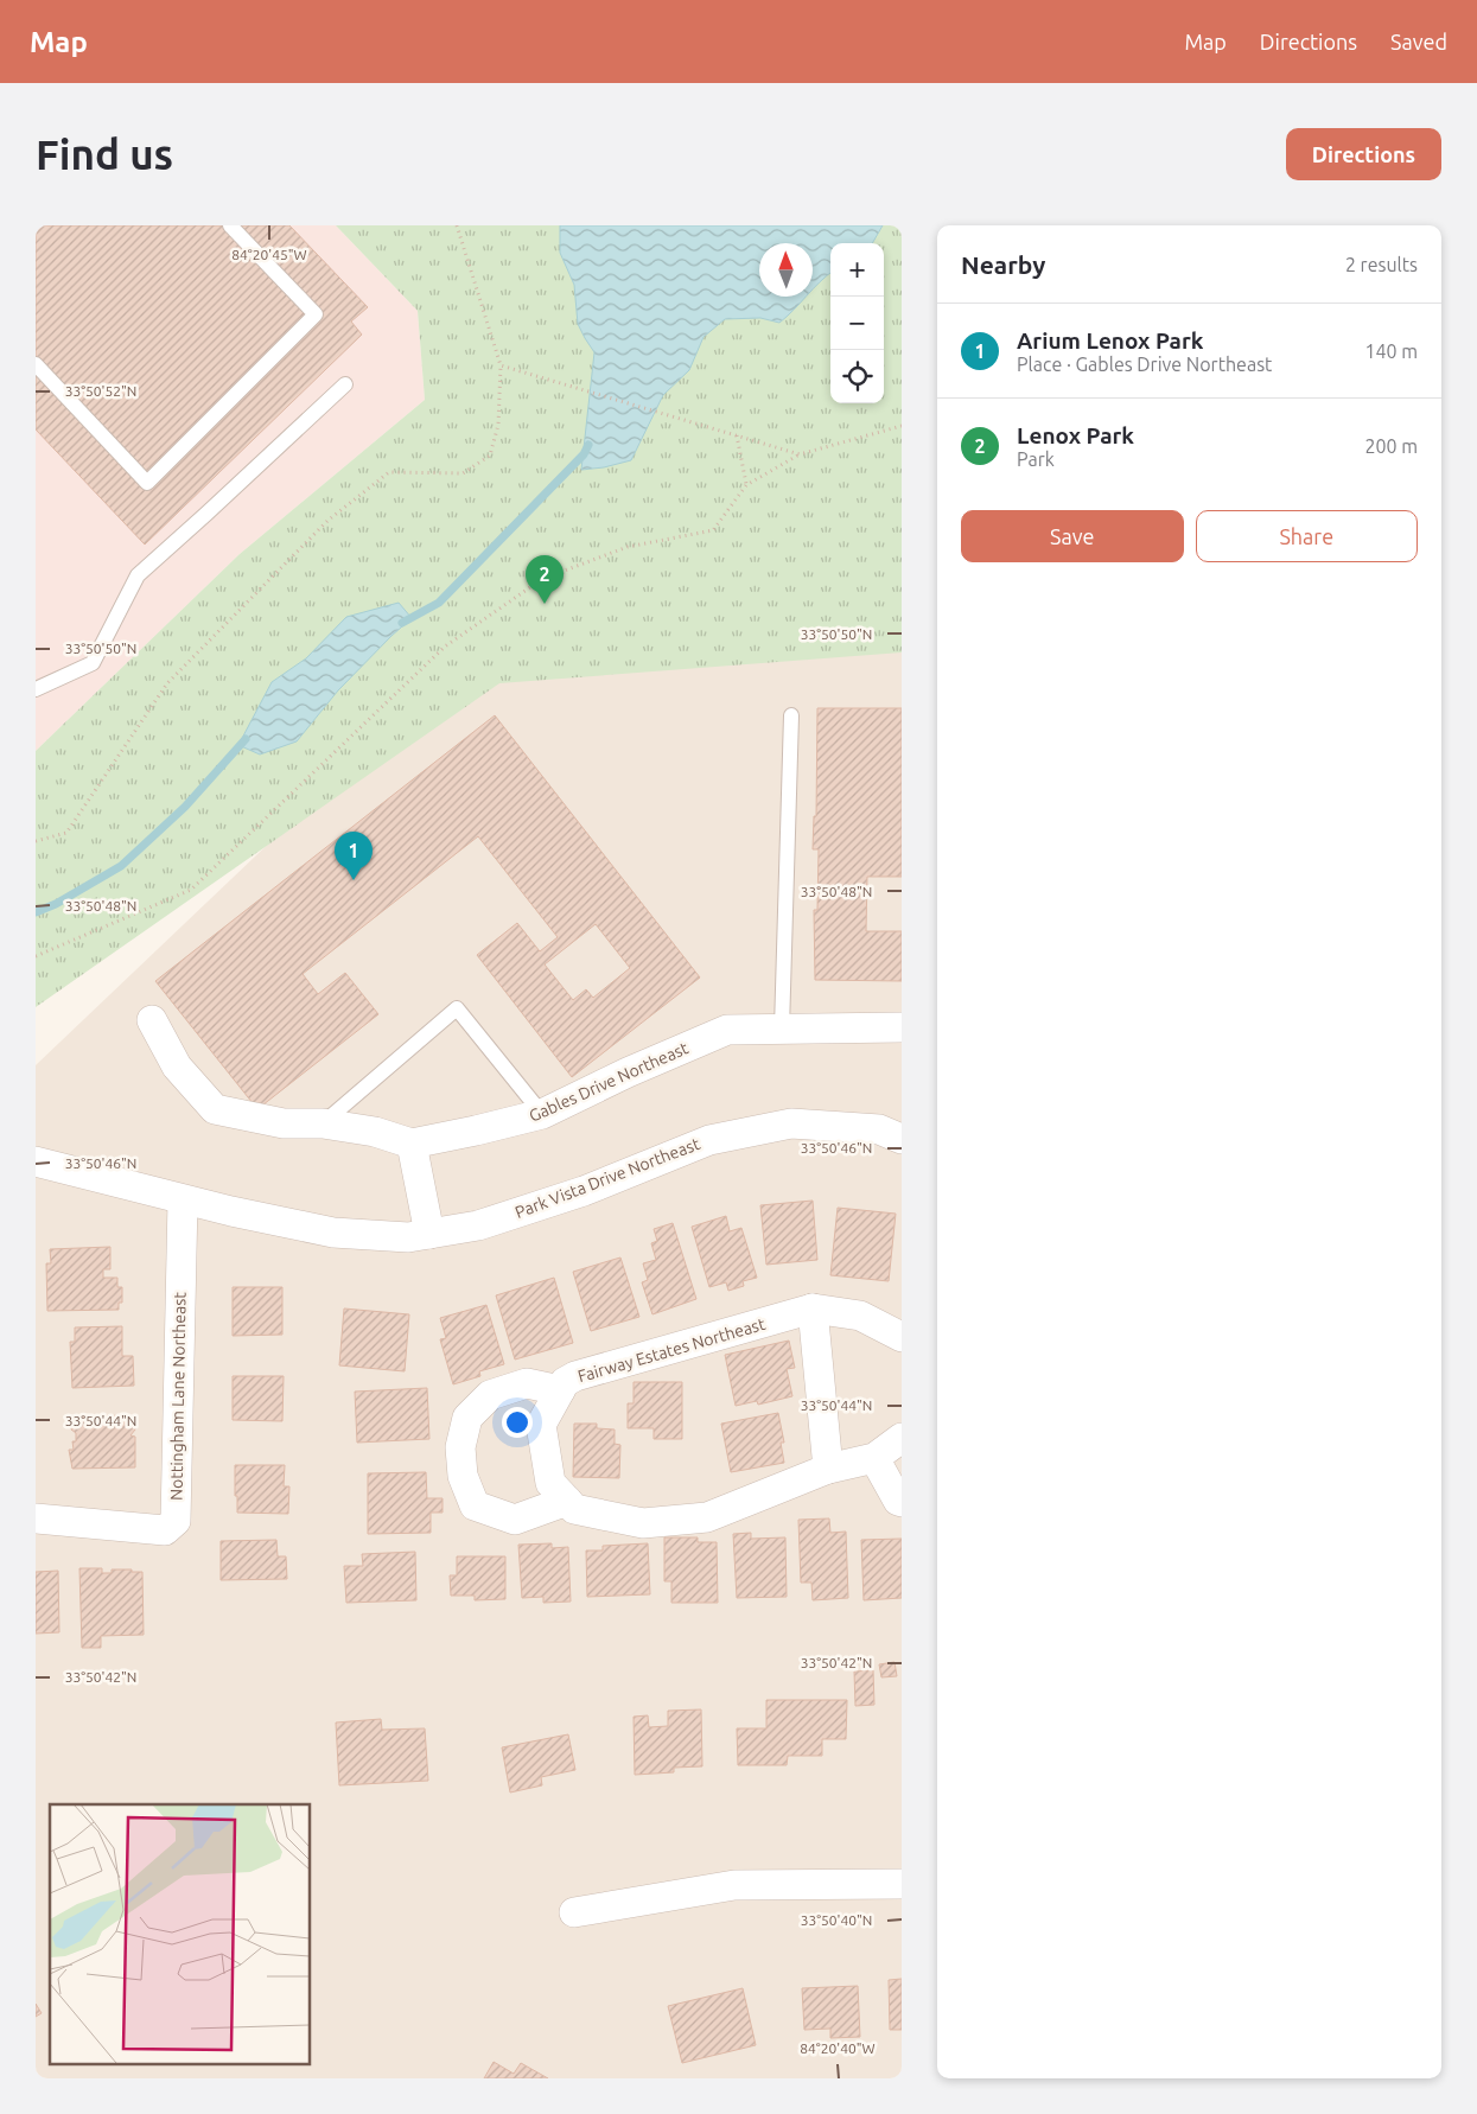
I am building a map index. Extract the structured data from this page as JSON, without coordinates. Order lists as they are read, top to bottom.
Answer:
{
  "streets": {
    "street": [
      "Gables Drive Northeast",
      "Park Vista Drive Northeast",
      "Fairway Estates Northeast",
      "Nottingham Lane Northeast"
    ]
  },
  "crossings": [
    ["Park Vista Drive Northeast", "Nottingham Lane Northeast"]
  ],
  "north": "top",
  "page": {
    "header": "Map",
    "nav": ["Map", "Directions", "Saved"],
    "buttons": [
      "Directions",
      ["Save", "Share"]
    ],
    "title": "Find us",
    "heading": ["Nearby", "2 results"],
    "map_buttons": ["+", "−"],
    "list": [
      {
        "mark": "1",
        "name": "Arium Lenox Park",
        "note": "Place · Gables Drive Northeast",
        "value": "140 m"
      },
      {
        "mark": "2",
        "name": "Lenox Park",
        "note": "Park",
        "value": "200 m"
      }
    ],
    "pins": ["2", "1"]
  },
  "coordinates": [
    "84°20'45\"W",
    "33°50'52\"N",
    "33°50'50\"N",
    "33°50'48\"N",
    "33°50'46\"N",
    "33°50'44\"N",
    "33°50'42\"N",
    "33°50'40\"N",
    "84°20'40\"W"
  ]
}
